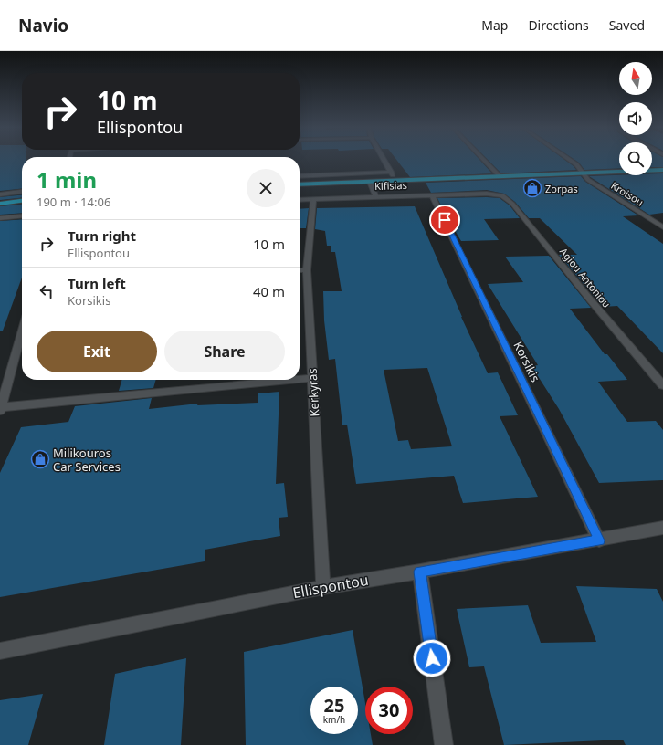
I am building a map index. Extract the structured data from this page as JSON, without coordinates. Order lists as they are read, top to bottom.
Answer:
{
  "streets": {
    "street": [
      "Kifisias",
      "Kroisou",
      "Agiou Antoniou",
      "Korsikis",
      "Kerkyras",
      "Ellispontou"
    ]
  },
  "crossings": [
    ["Kifisias", "Agiou Antoniou"],
    ["Kifisias", "Korsikis"],
    ["Kifisias", "Kerkyras"],
    ["Korsikis", "Ellispontou"],
    ["Kerkyras", "Ellispontou"]
  ],
  "places": {
    "shop": ["Zorpas", "Milikouros Car Services"]
  },
  "north": "top",
  "page": {
    "header": "Navio",
    "nav": ["Map", "Directions", "Saved"],
    "turn": ["10 m", "Ellispontou"],
    "heading": ["1 min", "190 m · 14:06"],
    "list": [
      {
        "name": "Turn right",
        "note": "Ellispontou",
        "value": "10 m"
      },
      {
        "name": "Turn left",
        "note": "Korsikis",
        "value": "40 m"
      }
    ],
    "buttons": ["Exit", "Share"],
    "speed": "25 km/h",
    "limit": "30"
  }
}
